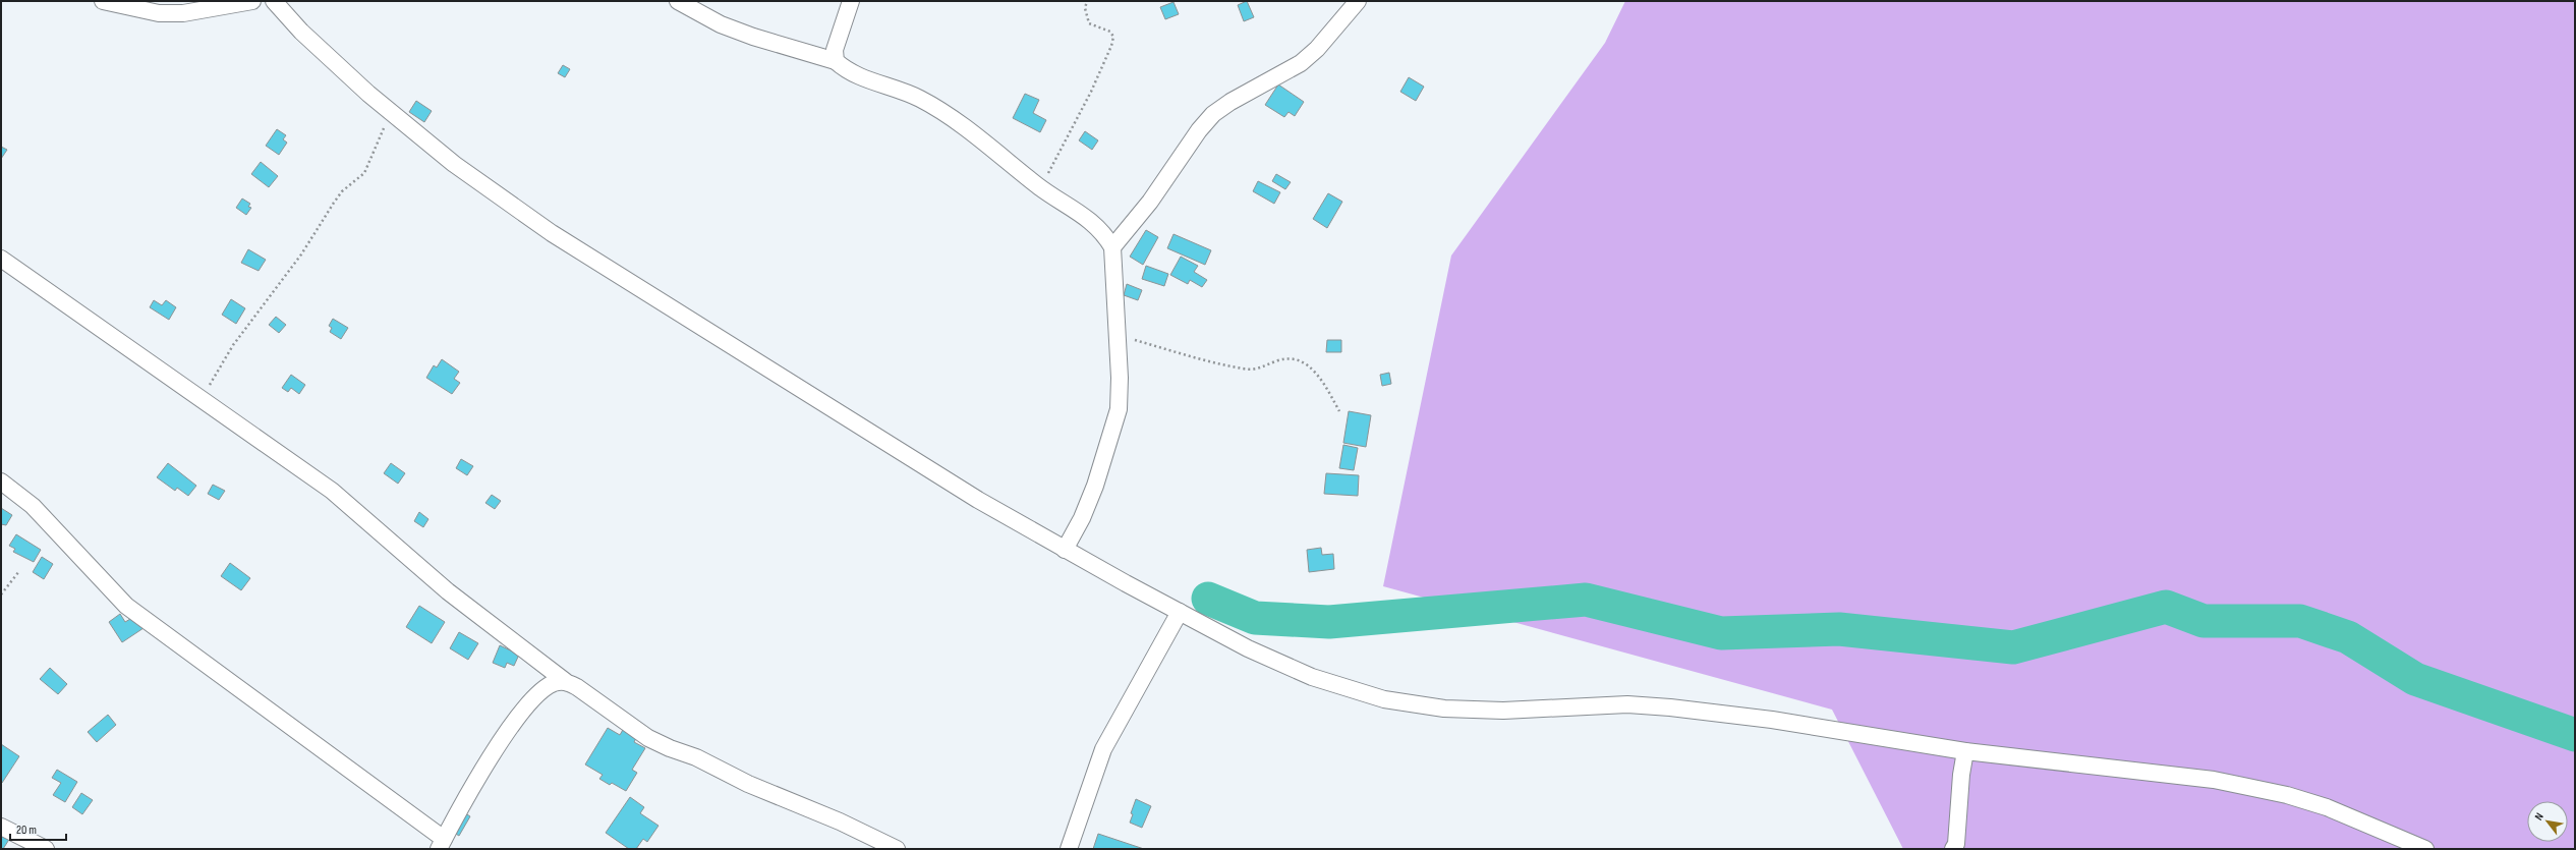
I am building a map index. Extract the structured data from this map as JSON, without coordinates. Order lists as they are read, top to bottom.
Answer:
{
  "scale_bar": "20 m",
  "north": "top left"
}
